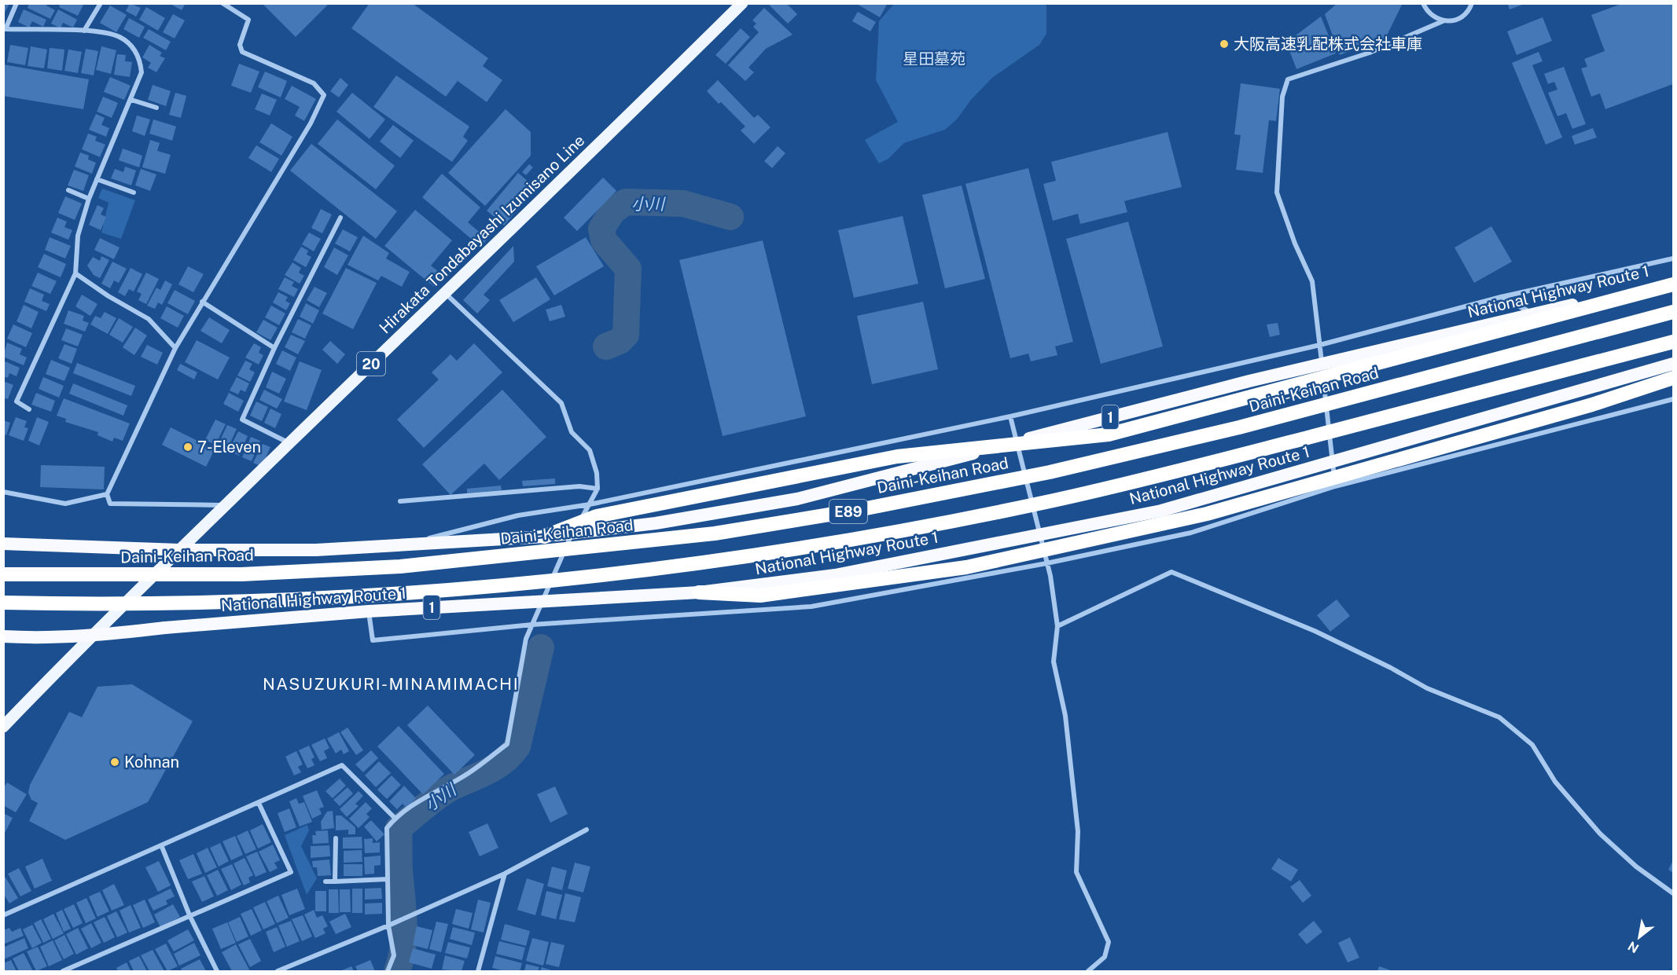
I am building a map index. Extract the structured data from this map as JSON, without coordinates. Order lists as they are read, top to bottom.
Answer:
{
  "streets": {
    "highway": [
      "National Highway Route 1",
      "Daini-Keihan Road",
      "1",
      "E89"
    ],
    "main road": ["Hirakata Tondabayashi Izumisano Line", "20"]
  },
  "crossings": [
    ["Hirakata Tondabayashi Izumisano Line", "National Highway Route 1"]
  ],
  "districts": ["NASUZUKURI-MINAMIMACHI"],
  "water": ["小川"],
  "parks": ["星田墓苑"],
  "places": ["大阪高速乳配株式会社車庫", "7-Eleven", "Kohnan"],
  "north": "bottom left"
}
